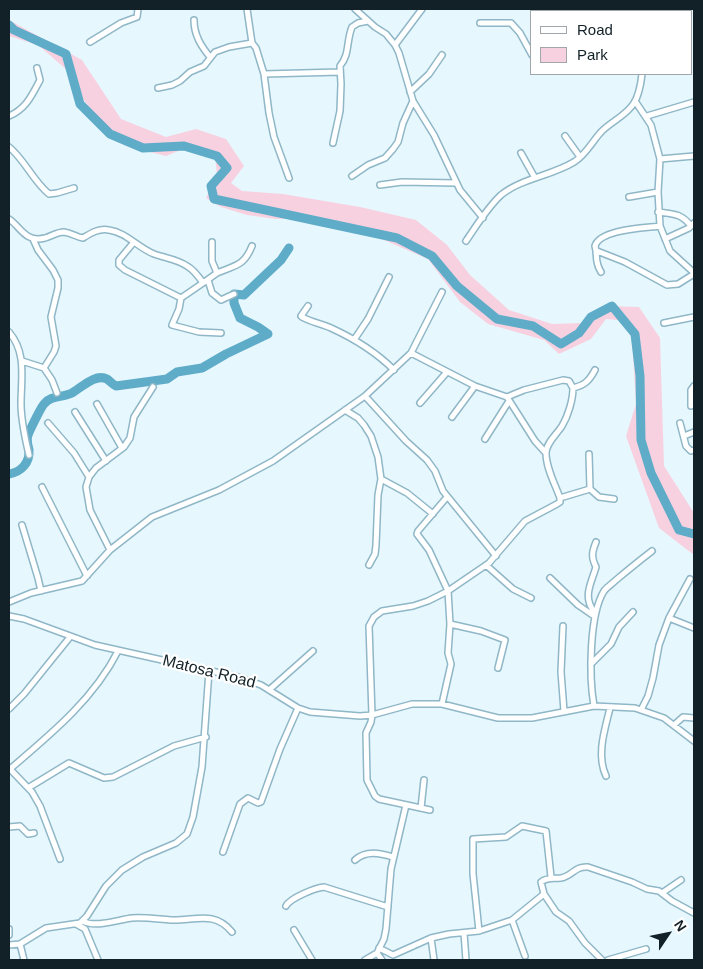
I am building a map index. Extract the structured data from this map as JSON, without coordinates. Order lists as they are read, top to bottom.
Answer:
{
  "streets": {
    "street": ["Matosa Road"]
  },
  "legend": ["Road", "Park"],
  "north": "top right"
}
